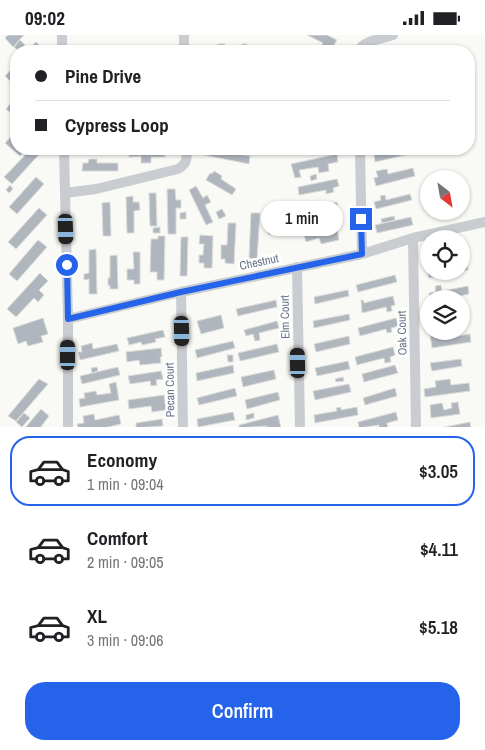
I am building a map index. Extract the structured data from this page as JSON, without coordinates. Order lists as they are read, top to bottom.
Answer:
{
  "streets": {
    "street": [
      "Chestnut",
      "Elm Court",
      "Oak Court",
      "Pecan Court"
    ]
  },
  "crossings": [
    ["Chestnut", "Elm Court"],
    ["Chestnut", "Oak Court"],
    ["Chestnut", "Pecan Court"]
  ],
  "north": "bottom right",
  "page": {
    "status": "09:02",
    "banner": ["Pine Drive", "Cypress Loop"],
    "bubble": "1 min",
    "list": [
      {
        "name": "Economy",
        "note": "1 min · 09:04",
        "value": "$3.05"
      },
      {
        "name": "Comfort",
        "note": "2 min · 09:05",
        "value": "$4.11"
      },
      {
        "name": "XL",
        "note": "3 min · 09:06",
        "value": "$5.18"
      }
    ],
    "buttons": "Confirm"
  }
}
